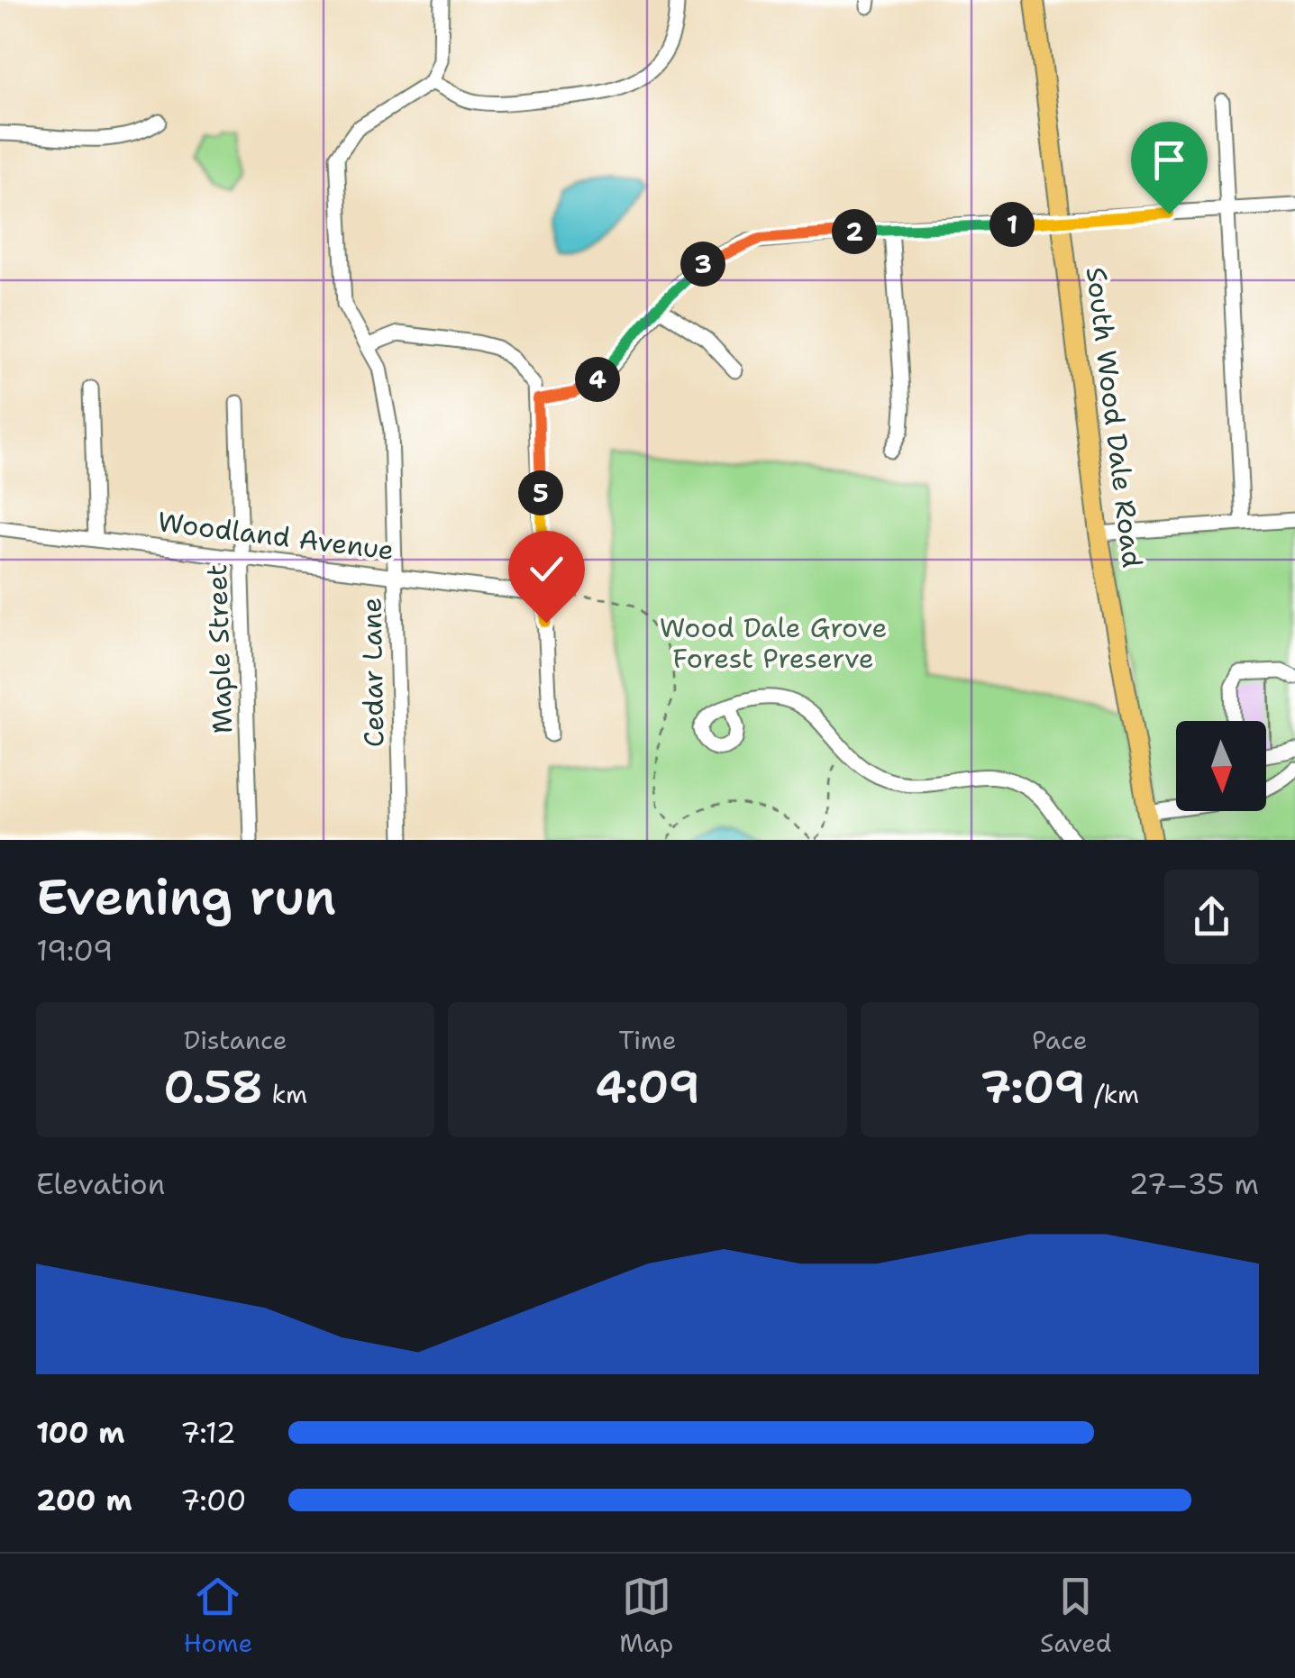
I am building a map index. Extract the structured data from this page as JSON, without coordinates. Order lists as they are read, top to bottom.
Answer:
{
  "streets": {
    "main road": ["South Wood Dale Road"],
    "street": ["Woodland Avenue", "Maple Street", "Cedar Lane"]
  },
  "crossings": [
    ["Woodland Avenue", "Maple Street"],
    ["Woodland Avenue", "Cedar Lane"]
  ],
  "parks": ["Wood Dale Grove Forest Preserve"],
  "north": "bottom",
  "page": {
    "pins": [
      "1",
      "2",
      "3",
      "4",
      "5"
    ],
    "heading": ["Evening run", "19:09"],
    "stats": [
      ["Distance", "0.58 km"],
      ["Time", "4:09"],
      ["Pace", "7:09 /km"]
    ],
    "chart": ["Elevation", "27–35 m"],
    "list": [
      {
        "name": "100 m",
        "note": "7:12"
      },
      {
        "name": "200 m",
        "note": "7:00"
      }
    ],
    "tabs": ["Home", "Map", "Saved"]
  }
}
